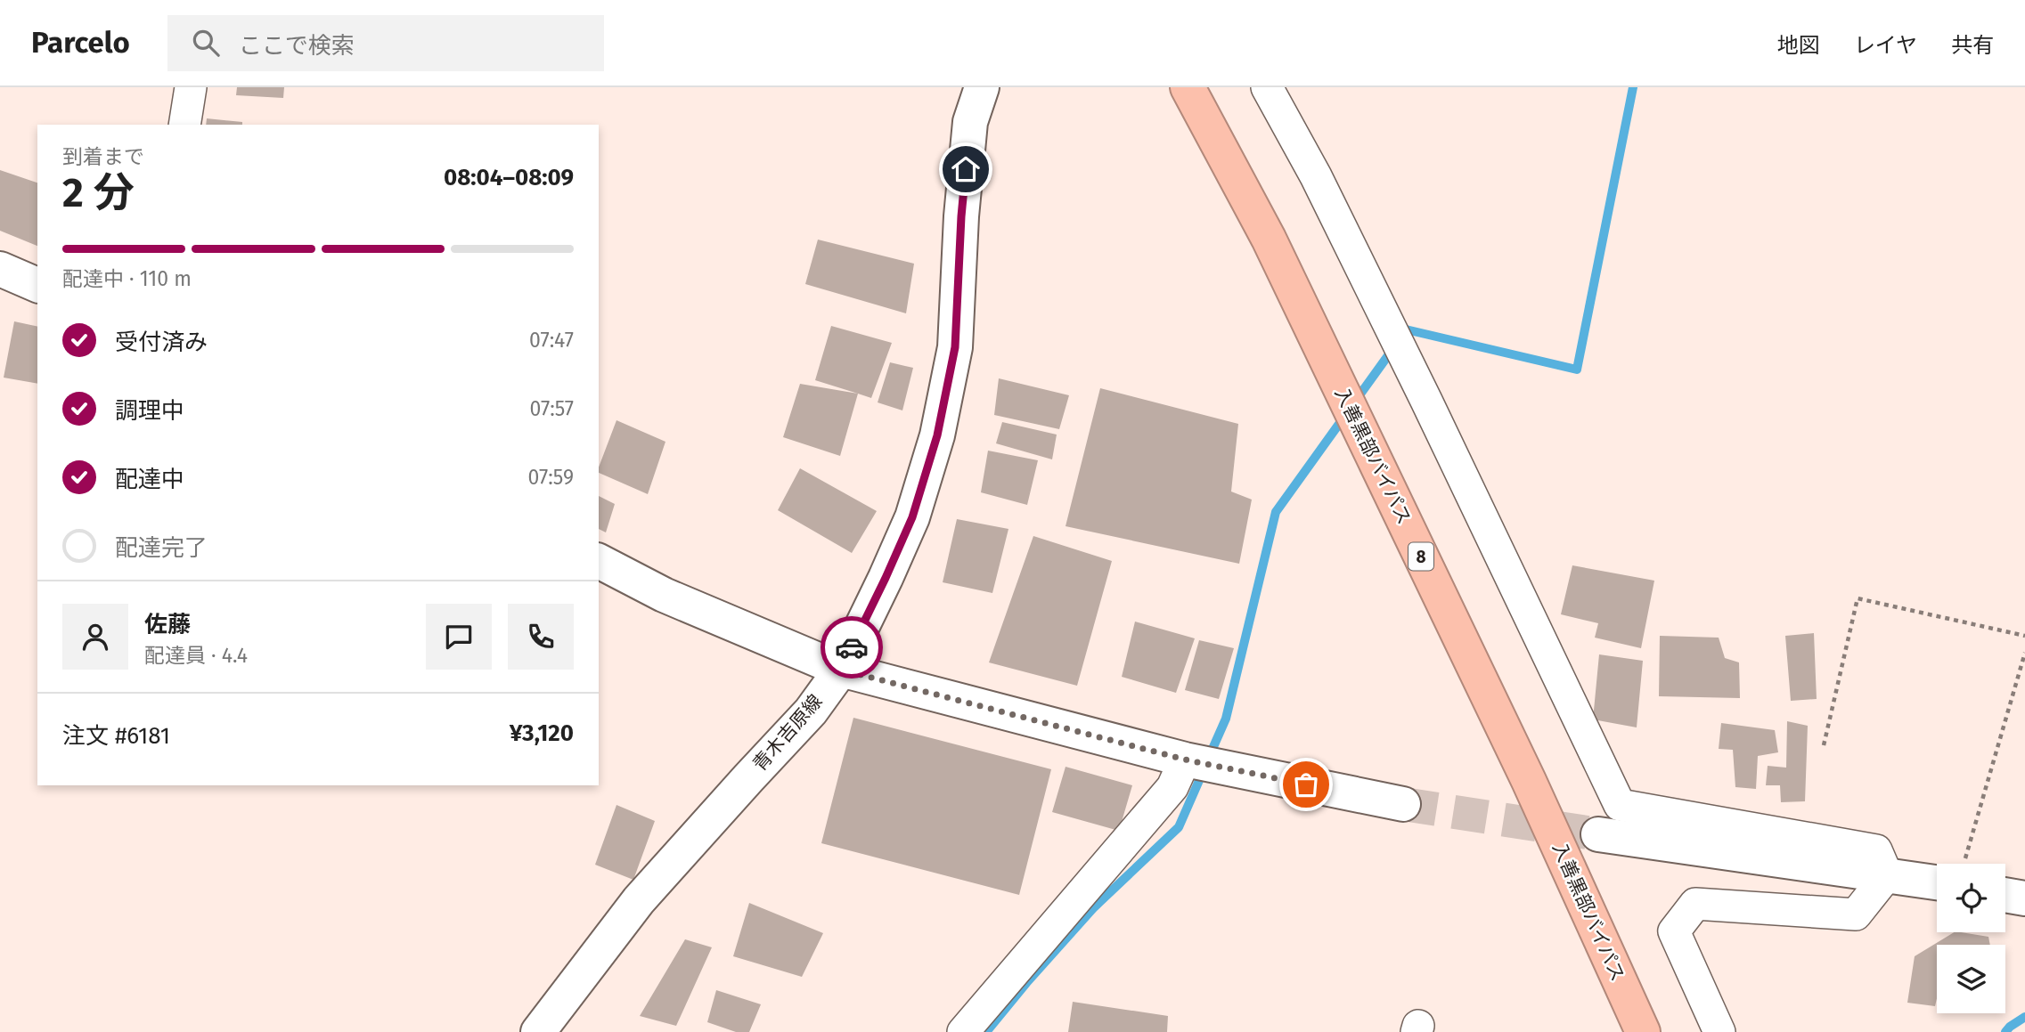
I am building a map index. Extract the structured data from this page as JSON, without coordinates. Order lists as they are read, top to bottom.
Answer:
{
  "streets": {
    "highway": ["入善黒部バイパス", "8"],
    "street": ["青木吉原線"]
  },
  "page": {
    "header": "Parcelo",
    "search": "ここで検索",
    "nav": ["地図", "レイヤ", "共有"],
    "heading": ["2 分", "到着まで", "08:04–08:09"],
    "panel": [
      "佐藤",
      "配達員 · 4.4",
      "注文 #6181",
      "¥3,120"
    ],
    "bar": "配達中 · 110 m",
    "list": [
      ["受付済み", "07:47"],
      ["調理中", "07:57"],
      ["配達中", "07:59"],
      "配達完了"
    ]
  }
}
